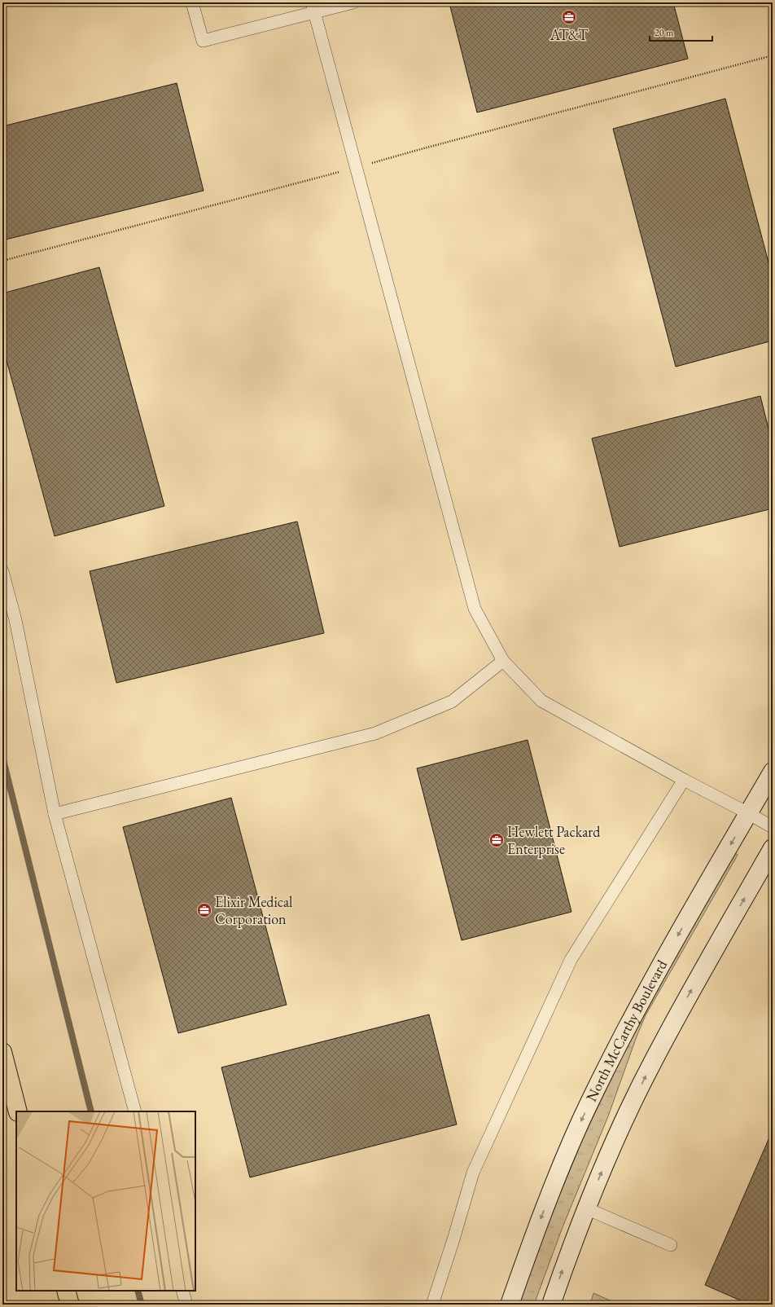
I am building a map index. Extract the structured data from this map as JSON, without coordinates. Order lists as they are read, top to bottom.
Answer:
{
  "streets": {
    "main road": ["North McCarthy Boulevard"]
  },
  "places": {
    "office": ["AT&T", "Hewlett Packard Enterprise", "Elixir Medical Corporation"]
  },
  "scale_bar": "20 m"
}
